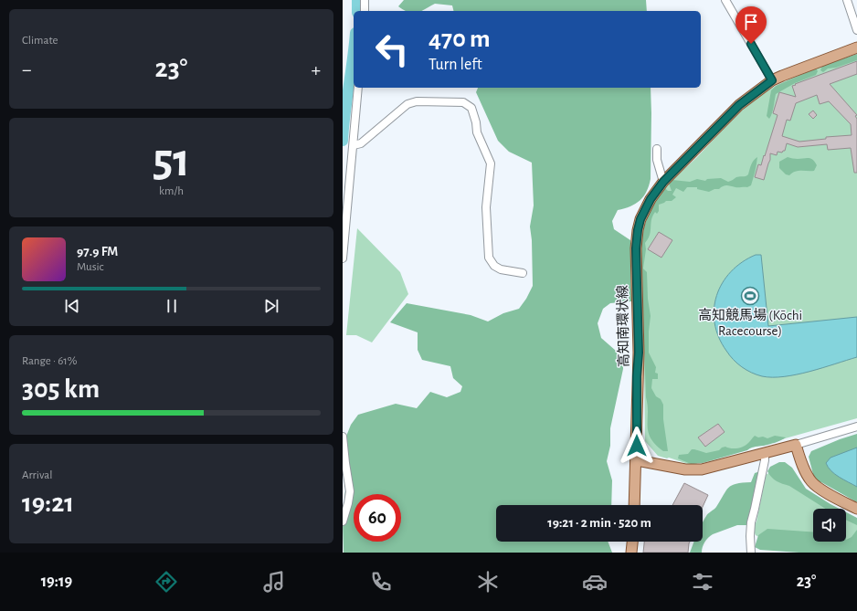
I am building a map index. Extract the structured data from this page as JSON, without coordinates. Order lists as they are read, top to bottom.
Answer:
{
  "streets": {
    "main road": ["高知南環状線"]
  },
  "places": {
    "sports": ["高知競馬場 (Kōchi Racecourse)"]
  },
  "page": {
    "tile": [
      "Climate",
      ["51", "km/h"],
      ["Range · 61%", "305 km"],
      ["Arrival", "19:21"]
    ],
    "turn": ["470 m", "Turn left"],
    "heat": ["−", "23°", "+"],
    "song": ["97.9 FM", "Music"],
    "limit": "60",
    "trip": "19:21 · 2 min · 520 m",
    "tabs": ["19:19", "23°"]
  }
}
